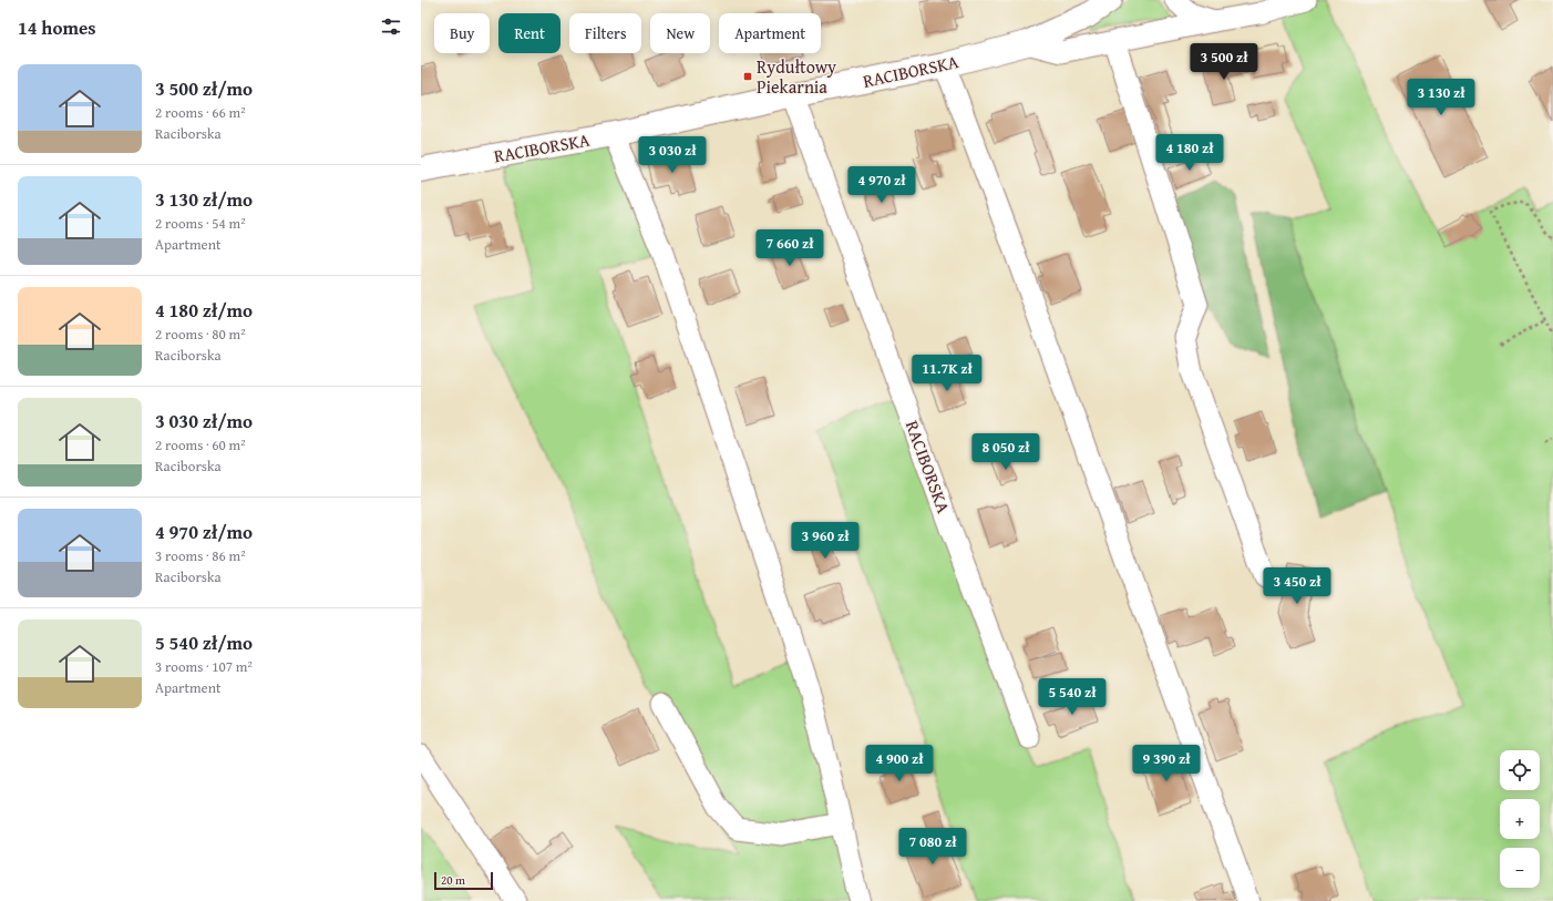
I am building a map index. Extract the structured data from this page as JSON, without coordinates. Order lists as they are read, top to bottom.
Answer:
{
  "streets": {
    "main road": ["RACIBORSKA"]
  },
  "places": {
    "transit": ["Rydułtowy Piekarnia"]
  },
  "scale_bar": "20 m",
  "page": {
    "heading": "14 homes",
    "chip": [
      "Buy",
      "Rent",
      "Filters",
      "New",
      "Apartment"
    ],
    "price": [
      "3 500 zł",
      "3 130 zł",
      "4 180 zł",
      "3 030 zł",
      "4 970 zł",
      "7 660 zł",
      "11.7K zł",
      "8 050 zł",
      "3 960 zł",
      "3 450 zł",
      "5 540 zł",
      "4 900 zł",
      "9 390 zł",
      "7 080 zł"
    ],
    "list": [
      {
        "name": "3 500 zł/mo",
        "note": "2 rooms · 66 m² · Raciborska"
      },
      {
        "name": "3 130 zł/mo",
        "note": "2 rooms · 54 m² · Apartment"
      },
      {
        "name": "4 180 zł/mo",
        "note": "2 rooms · 80 m² · Raciborska"
      },
      {
        "name": "3 030 zł/mo",
        "note": "2 rooms · 60 m² · Raciborska"
      },
      {
        "name": "4 970 zł/mo",
        "note": "3 rooms · 86 m² · Raciborska"
      },
      {
        "name": "5 540 zł/mo",
        "note": "3 rooms · 107 m² · Apartment"
      }
    ],
    "map_buttons": ["+", "−"],
    "scale": "20 m"
  }
}
